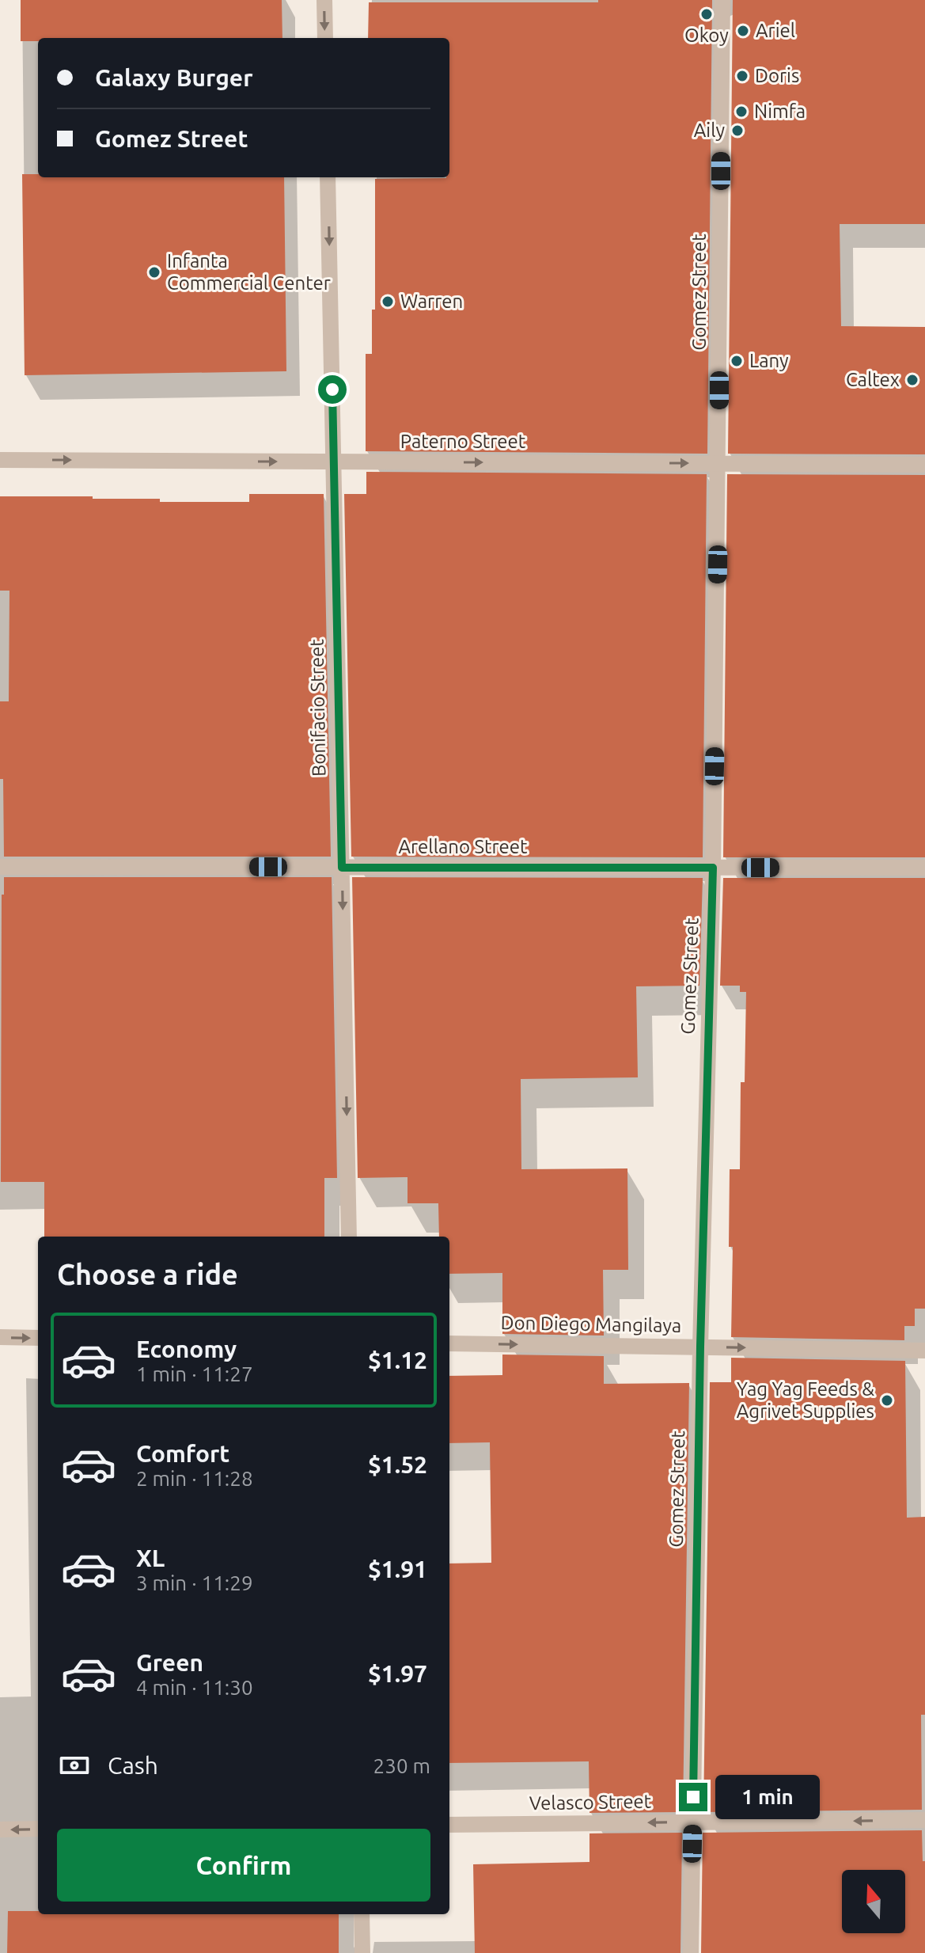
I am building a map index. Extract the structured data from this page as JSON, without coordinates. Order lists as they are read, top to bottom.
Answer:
{
  "streets": {
    "street": [
      "Gomez Street",
      "Paterno Street",
      "Bonifacio Street",
      "Arellano Street",
      "Don Diego Mangilaya",
      "Velasco Street"
    ]
  },
  "crossings": [
    ["Gomez Street", "Paterno Street"],
    ["Gomez Street", "Arellano Street"],
    ["Gomez Street", "Don Diego Mangilaya"],
    ["Gomez Street", "Velasco Street"],
    ["Paterno Street", "Bonifacio Street"],
    ["Bonifacio Street", "Arellano Street"]
  ],
  "one_way": [
    "Paterno Street",
    "Bonifacio Street",
    "Don Diego Mangilaya",
    "Velasco Street"
  ],
  "places": [
    "Okoy",
    "Ariel",
    "Doris",
    "Nimfa",
    "Aily",
    "Infanta Commercial Center",
    "Warren",
    "Lany",
    "Caltex",
    "Yag Yag Feeds & Agrivet Supplies"
  ],
  "north": "top",
  "page": {
    "banner": ["Galaxy Burger", "Gomez Street"],
    "heading": "Choose a ride",
    "list": [
      {
        "name": "Economy",
        "note": "1 min · 11:27",
        "value": "$1.12"
      },
      {
        "name": "Comfort",
        "note": "2 min · 11:28",
        "value": "$1.52"
      },
      {
        "name": "XL",
        "note": "3 min · 11:29",
        "value": "$1.91"
      },
      {
        "name": "Green",
        "note": "4 min · 11:30",
        "value": "$1.97"
      }
    ],
    "pay": ["Cash", "230 m"],
    "bubble": "1 min",
    "buttons": "Confirm"
  }
}
